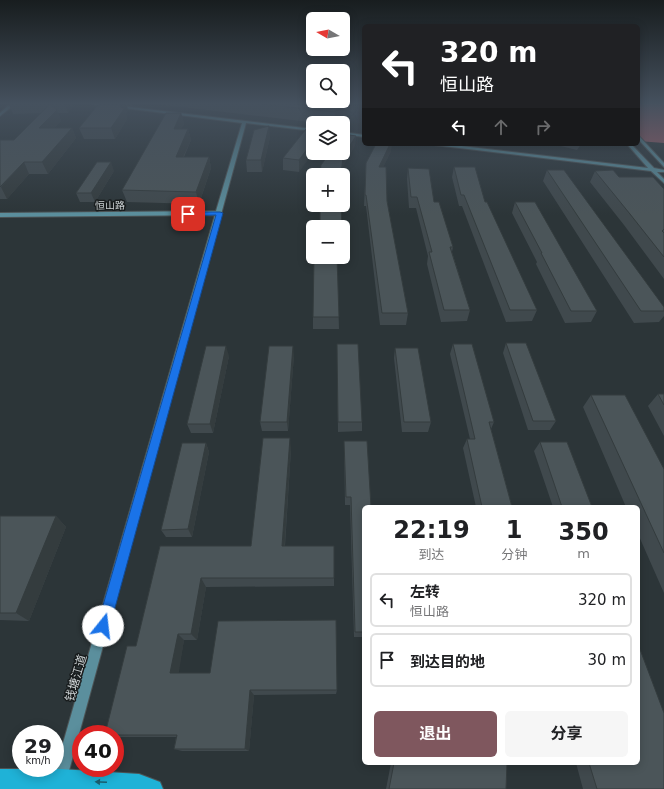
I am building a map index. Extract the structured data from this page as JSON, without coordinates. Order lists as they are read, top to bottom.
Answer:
{
  "streets": {
    "street": ["恒山路", "钱塘江道"]
  },
  "crossings": [
    ["恒山路", "钱塘江道"]
  ],
  "north": "left",
  "page": {
    "map_buttons": ["+", "−"],
    "turn": ["320 m", "恒山路"],
    "eta": [
      "22:19",
      "到达",
      "1",
      "分钟",
      "350",
      "m"
    ],
    "list": [
      {
        "name": "左转",
        "note": "恒山路",
        "value": "320 m"
      },
      {
        "name": "到达目的地",
        "value": "30 m"
      }
    ],
    "buttons": ["退出", "分享"],
    "speed": "29 km/h",
    "limit": "40"
  }
}
